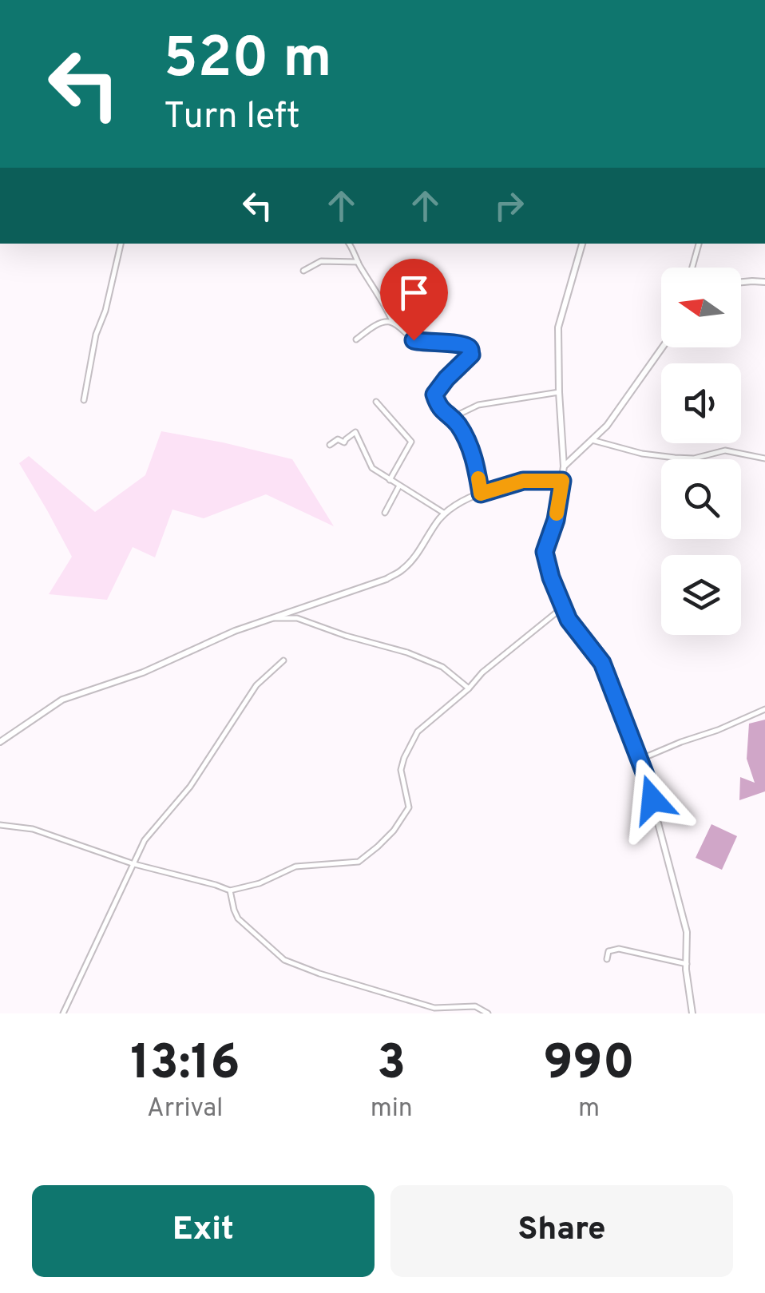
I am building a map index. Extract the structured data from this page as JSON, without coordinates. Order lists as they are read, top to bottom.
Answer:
{
  "north": "left",
  "page": {
    "turn": ["520 m", "Turn left"],
    "eta": [
      "13:16",
      "Arrival",
      "3",
      "min",
      "990",
      "m"
    ],
    "buttons": ["Exit", "Share"]
  }
}
